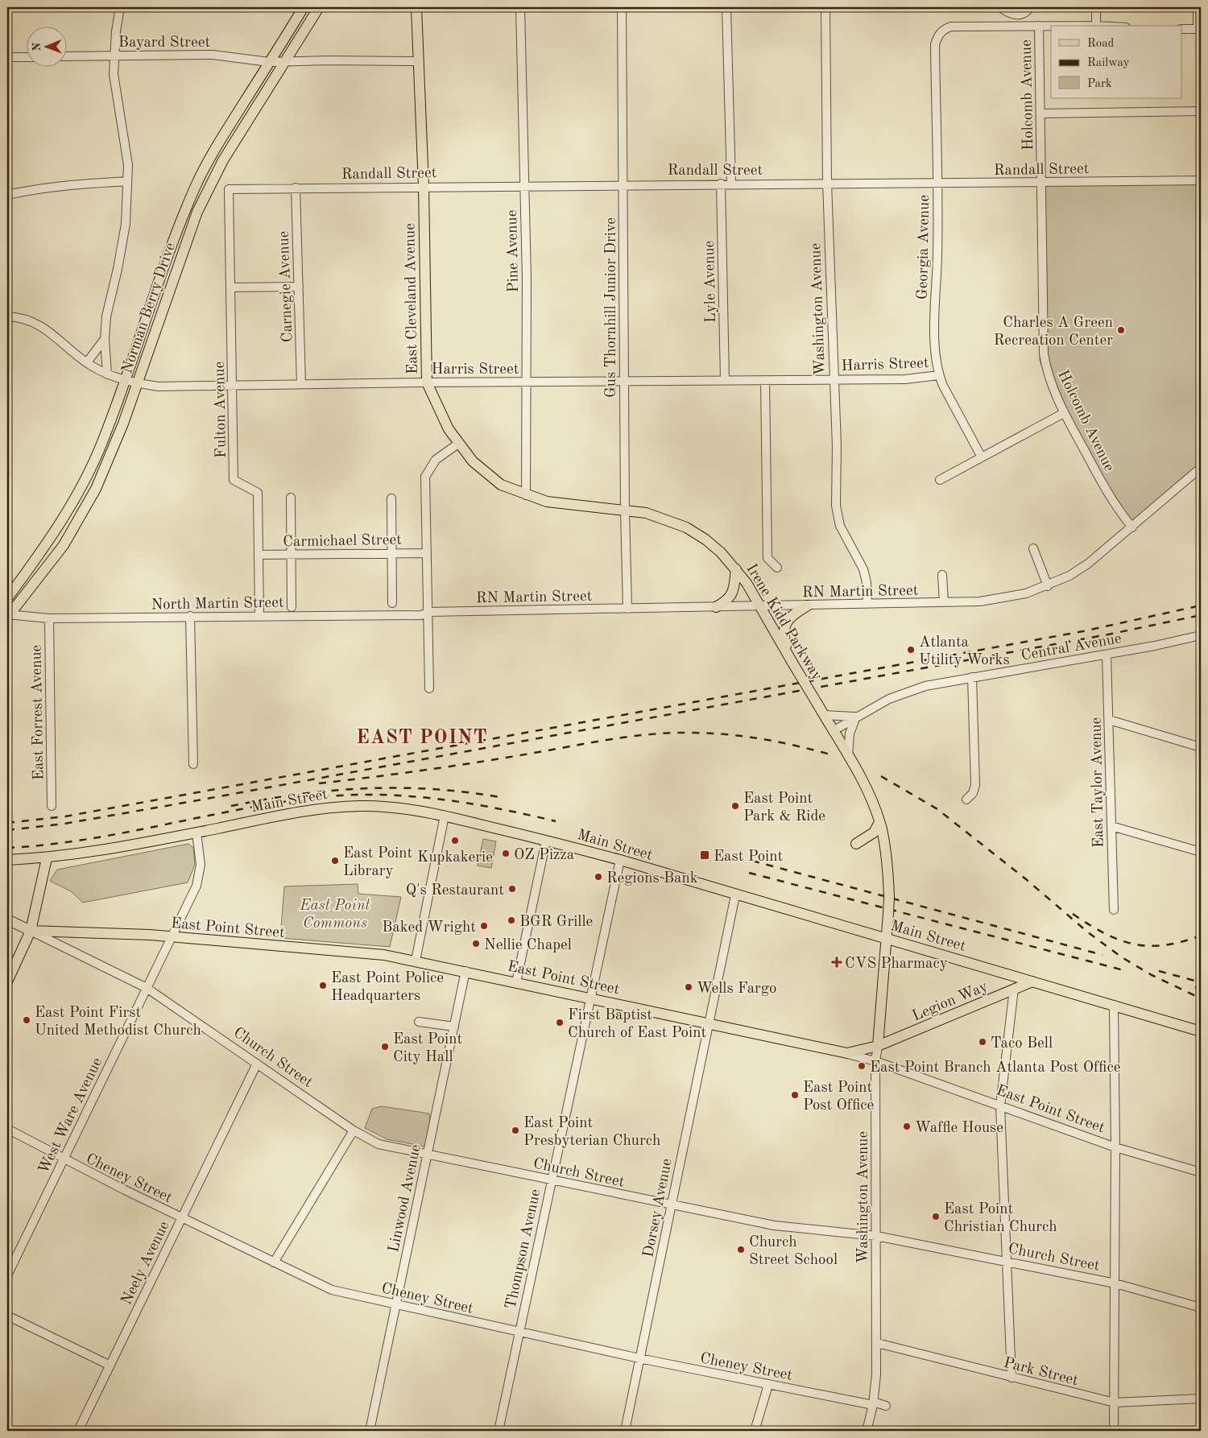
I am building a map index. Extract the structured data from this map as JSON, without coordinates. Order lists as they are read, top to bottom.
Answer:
{
  "streets": {
    "main road": [
      "East Cleveland Avenue",
      "Norman Berry Drive",
      "Washington Avenue",
      "Irene Kidd Parkway",
      "Main Street",
      "East Point Street",
      "Legion Way",
      "Church Street"
    ],
    "street": [
      "Bayard Street",
      "Holcomb Avenue",
      "Randall Street",
      "Georgia Avenue",
      "Pine Avenue",
      "Lyle Avenue",
      "Carnegie Avenue",
      "Gus Thornhill Junior Drive",
      "Harris Street",
      "Fulton Avenue",
      "Carmichael Street",
      "RN Martin Street",
      "North Martin Street",
      "Central Avenue",
      "East Forrest Avenue",
      "East Taylor Avenue",
      "West Ware Avenue",
      "Cheney Street",
      "Linwood Avenue",
      "Dorsey Avenue",
      "Thompson Avenue",
      "Neely Avenue",
      "Park Street"
    ]
  },
  "crossings": [
    ["Bayard Street", "East Cleveland Avenue"],
    ["Bayard Street", "Norman Berry Drive"],
    ["Holcomb Avenue", "Randall Street"],
    ["Holcomb Avenue", "Georgia Avenue"],
    ["Holcomb Avenue", "RN Martin Street"],
    ["Randall Street", "Georgia Avenue"],
    ["Randall Street", "Pine Avenue"],
    ["Randall Street", "Lyle Avenue"],
    ["Randall Street", "Carnegie Avenue"],
    ["Randall Street", "East Cleveland Avenue"],
    ["Randall Street", "Gus Thornhill Junior Drive"],
    ["Randall Street", "Washington Avenue"],
    ["Randall Street", "Fulton Avenue"],
    ["Georgia Avenue", "Harris Street"],
    ["Pine Avenue", "Harris Street"],
    ["Pine Avenue", "Irene Kidd Parkway"],
    ["Lyle Avenue", "Harris Street"],
    ["Carnegie Avenue", "Harris Street"],
    ["East Cleveland Avenue", "Harris Street"],
    ["East Cleveland Avenue", "Irene Kidd Parkway"],
    ["Norman Berry Drive", "Harris Street"],
    ["Norman Berry Drive", "North Martin Street"],
    ["Gus Thornhill Junior Drive", "Harris Street"],
    ["Gus Thornhill Junior Drive", "RN Martin Street"],
    ["Gus Thornhill Junior Drive", "Irene Kidd Parkway"],
    ["Washington Avenue", "Harris Street"],
    ["Washington Avenue", "RN Martin Street"],
    ["Washington Avenue", "Irene Kidd Parkway"],
    ["Washington Avenue", "Main Street"],
    ["Washington Avenue", "East Point Street"],
    ["Washington Avenue", "Legion Way"],
    ["Washington Avenue", "Church Street"],
    ["Washington Avenue", "Cheney Street"],
    ["Washington Avenue", "Park Street"],
    ["Harris Street", "Fulton Avenue"],
    ["Fulton Avenue", "Carmichael Street"],
    ["Fulton Avenue", "North Martin Street"],
    ["RN Martin Street", "North Martin Street"],
    ["RN Martin Street", "Irene Kidd Parkway"],
    ["North Martin Street", "East Forrest Avenue"],
    ["Irene Kidd Parkway", "Central Avenue"],
    ["Irene Kidd Parkway", "Main Street"],
    ["Central Avenue", "East Taylor Avenue"],
    ["Main Street", "Legion Way"],
    ["Main Street", "West Ware Avenue"],
    ["Main Street", "Dorsey Avenue"],
    ["Main Street", "Thompson Avenue"],
    ["East Point Street", "Legion Way"],
    ["East Point Street", "Church Street"],
    ["East Point Street", "West Ware Avenue"],
    ["East Point Street", "Linwood Avenue"],
    ["East Point Street", "Dorsey Avenue"],
    ["East Point Street", "Thompson Avenue"],
    ["Church Street", "West Ware Avenue"],
    ["Church Street", "Linwood Avenue"],
    ["Church Street", "Dorsey Avenue"],
    ["Church Street", "Thompson Avenue"],
    ["Church Street", "Neely Avenue"],
    ["West Ware Avenue", "Cheney Street"],
    ["Cheney Street", "Linwood Avenue"],
    ["Cheney Street", "Dorsey Avenue"],
    ["Cheney Street", "Thompson Avenue"],
    ["Cheney Street", "Neely Avenue"]
  ],
  "districts": ["EAST POINT"],
  "parks": ["East Point Commons"],
  "places": {
    "other": [
      "Charles A Green Recreation Center",
      "Atlanta Utility Works",
      "East Point Park & Ride",
      "Kupkakerie",
      "OZ Pizza",
      "East Point Library",
      "Regions Bank",
      "Q's Restaurant",
      "BGR Grille",
      "Baked Wright",
      "Nellie Chapel",
      "East Point Police Headquarters",
      "Wells Fargo",
      "East Point First United Methodist Church",
      "First Baptist Church of East Point",
      "Taco Bell",
      "East Point City Hall",
      "East Point Branch Atlanta Post Office",
      "East Point Post Office",
      "Waffle House",
      "East Point Presbyterian Church",
      "East Point Christian Church",
      "Church Street School"
    ],
    "transit": ["East Point"],
    "health": ["CVS Pharmacy"]
  },
  "legend": ["Road", "Railway", "Park"],
  "north": "left"
}
